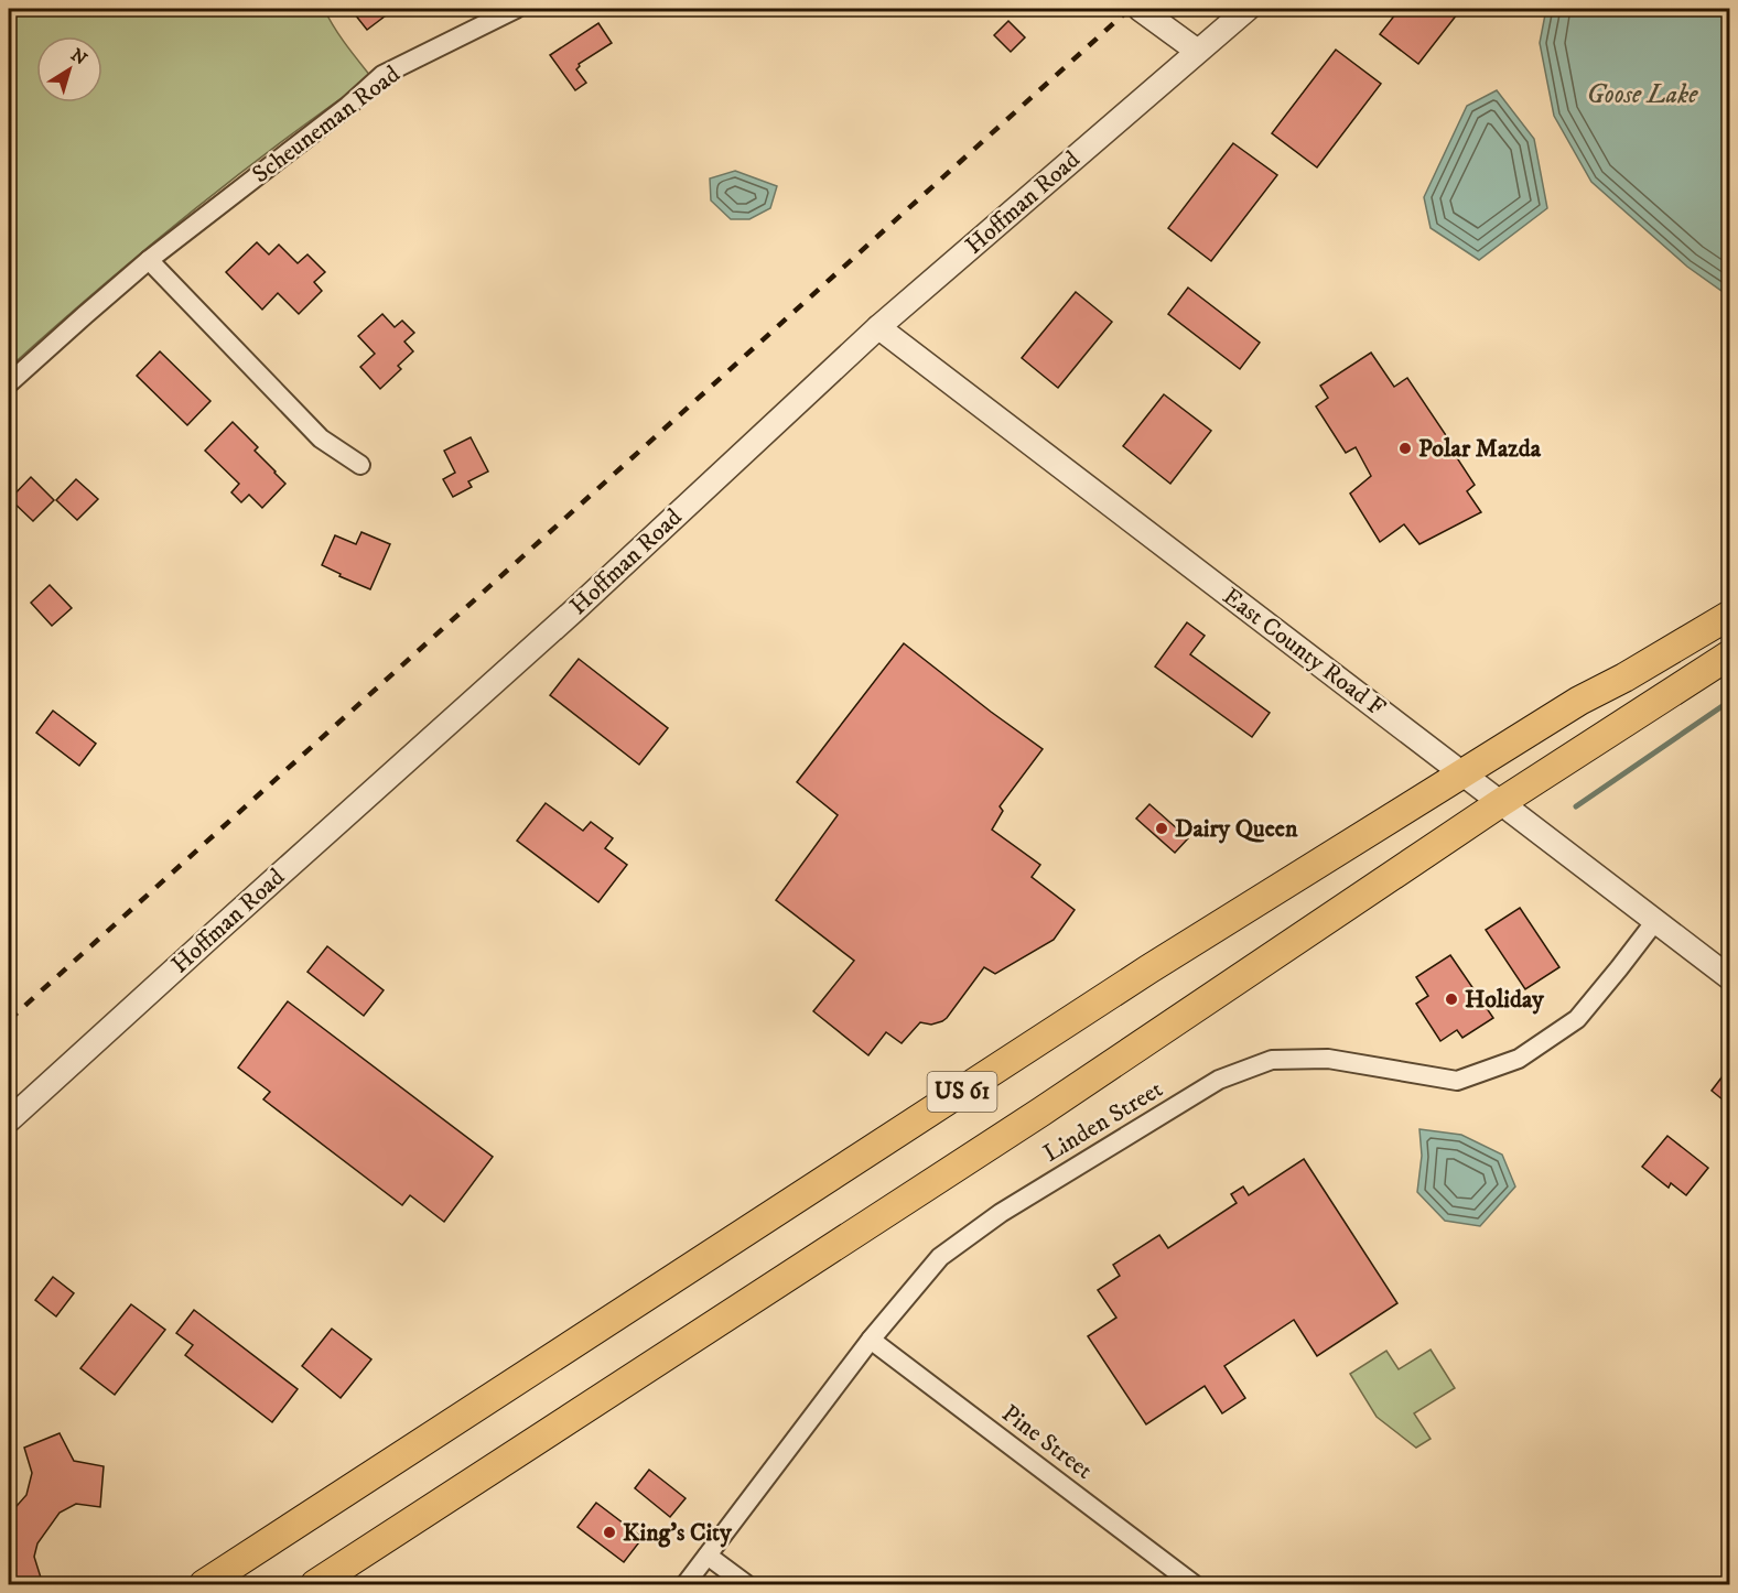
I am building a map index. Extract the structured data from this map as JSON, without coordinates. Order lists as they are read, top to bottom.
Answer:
{
  "streets": {
    "main road": ["US 61"],
    "street": [
      "Scheuneman Road",
      "Hoffman Road",
      "East County Road F",
      "Linden Street",
      "Pine Street"
    ]
  },
  "crossings": [
    ["Hoffman Road", "East County Road F"],
    ["East County Road F", "US 61"],
    ["East County Road F", "Linden Street"],
    ["Linden Street", "Pine Street"]
  ],
  "water": ["Goose Lake"],
  "places": [
    "Polar Mazda",
    "Dairy Queen",
    "Holiday",
    "King's City"
  ],
  "north": "top right"
}
